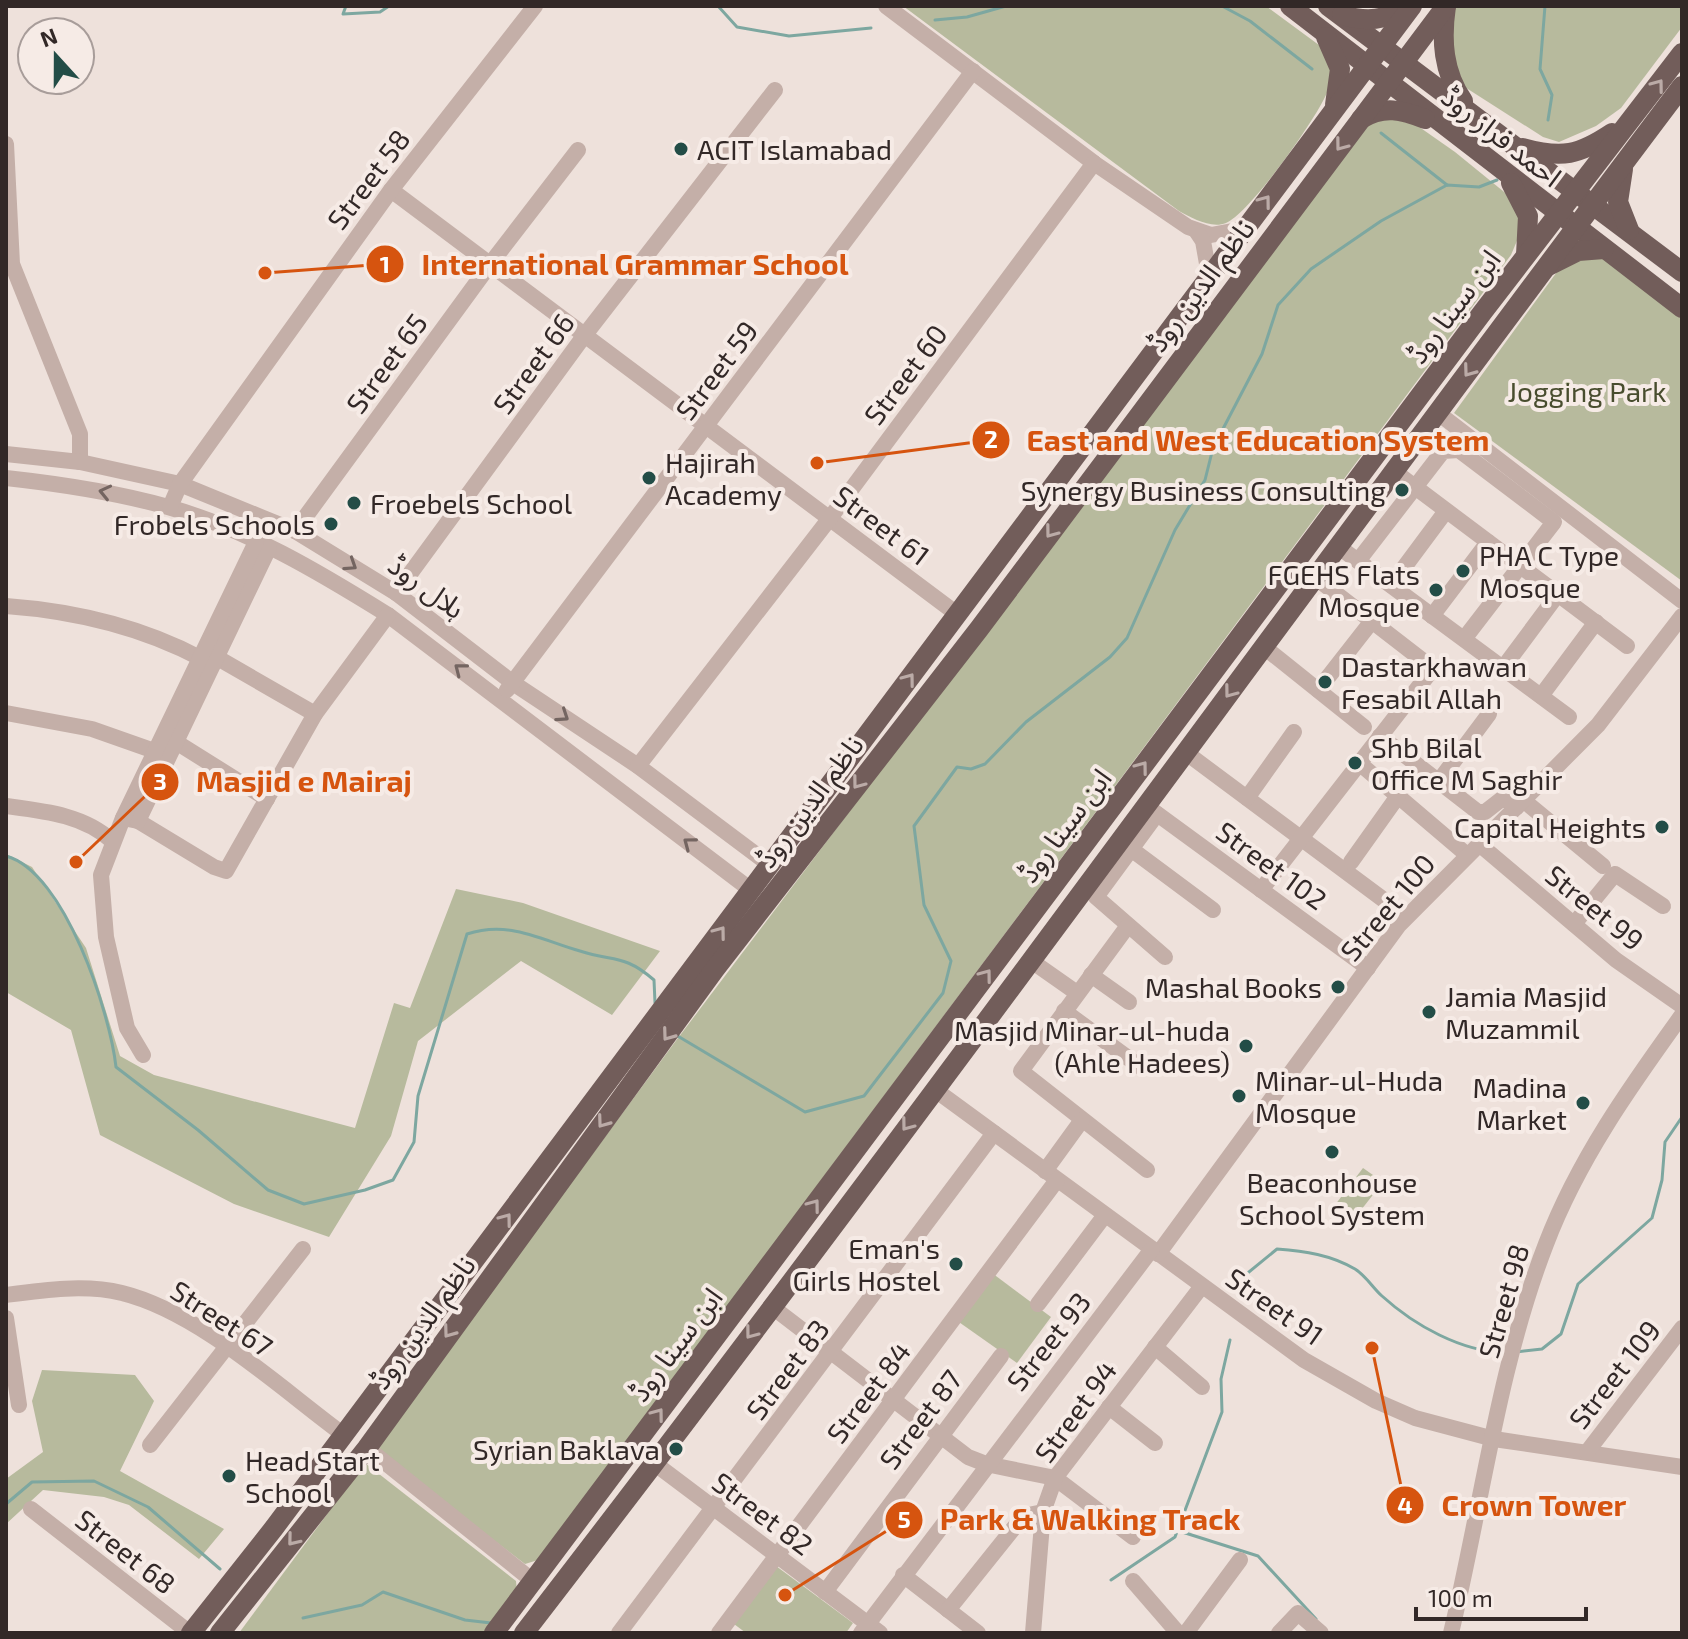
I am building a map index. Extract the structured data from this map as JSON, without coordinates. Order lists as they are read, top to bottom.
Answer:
{
  "streets": {
    "main road": ["احمد فراز روڈ", "ناظم الدین روڈ", "ابن سینا روڈ"],
    "street": [
      "Street 58",
      "Street 65",
      "Street 66",
      "Street 59",
      "Street 60",
      "Street 61",
      "ہلال روڈ",
      "Street 102",
      "Street 100",
      "Street 99",
      "Street 98",
      "Street 91",
      "Street 67",
      "Street 93",
      "Street 83",
      "Street 109",
      "Street 84",
      "Street 94",
      "Street 87",
      "Street 82",
      "Street 68"
    ]
  },
  "crossings": [
    ["احمد فراز روڈ", "ناظم الدین روڈ"],
    ["احمد فراز روڈ", "ابن سینا روڈ"],
    ["Street 58", "Street 61"],
    ["Street 58", "ہلال روڈ"],
    ["ناظم الدین روڈ", "Street 61"],
    ["ناظم الدین روڈ", "ہلال روڈ"],
    ["ناظم الدین روڈ", "Street 67"],
    ["ناظم الدین روڈ", "Street 68"],
    ["ابن سینا روڈ", "Street 102"],
    ["ابن سینا روڈ", "Street 91"],
    ["ابن سینا روڈ", "Street 82"],
    ["Street 65", "Street 61"],
    ["Street 65", "ہلال روڈ"],
    ["Street 66", "Street 61"],
    ["Street 66", "ہلال روڈ"],
    ["Street 59", "Street 61"],
    ["Street 59", "ہلال روڈ"],
    ["Street 60", "Street 61"],
    ["Street 60", "ہلال روڈ"],
    ["Street 102", "Street 100"],
    ["Street 100", "Street 99"],
    ["Street 100", "Street 91"],
    ["Street 100", "Street 93"],
    ["Street 98", "Street 91"],
    ["Street 91", "Street 93"],
    ["Street 91", "Street 83"],
    ["Street 91", "Street 109"],
    ["Street 91", "Street 84"],
    ["Street 91", "Street 94"],
    ["Street 93", "Street 82"],
    ["Street 83", "Street 82"],
    ["Street 84", "Street 82"],
    ["Street 87", "Street 82"]
  ],
  "parks": ["Jogging Park"],
  "places": [
    "ACIT Islamabad",
    "International Grammar School",
    "East and West Education System",
    "Hajirah Academy",
    "Synergy Business Consulting",
    "Froebels School",
    "Frobels Schools",
    "PHA C Type Mosque",
    "FGEHS Flats Mosque",
    "Dastarkhawan Fesabil Allah",
    "Shb Bilal Office M Saghir",
    "Capital Heights",
    "Masjid e Mairaj",
    "Mashal Books",
    "Jamia Masjid Muzammil",
    "Masjid Minar-ul-huda (Ahle Hadees)",
    "Minar-ul-Huda Mosque",
    "Madina Market",
    "Beaconhouse School System",
    "Eman's Girls Hostel",
    "Crown Tower",
    "Syrian Baklava",
    "Head Start School",
    "Park & Walking Track"
  ],
  "scale_bar": "100 m",
  "north": "top"
}
